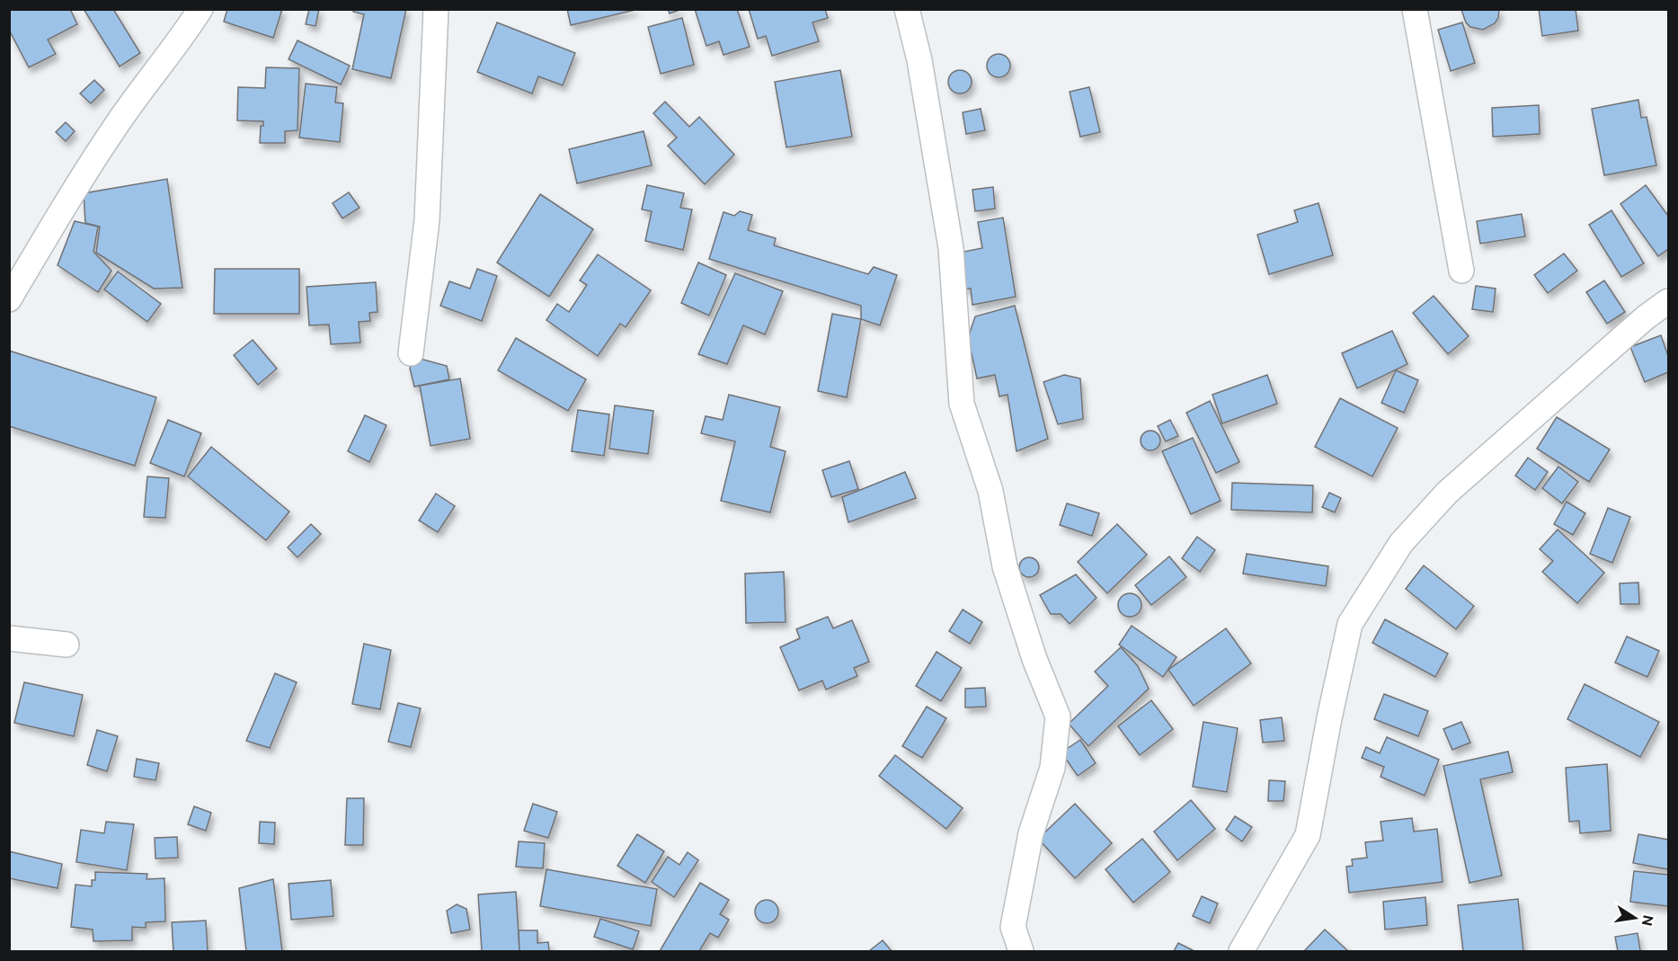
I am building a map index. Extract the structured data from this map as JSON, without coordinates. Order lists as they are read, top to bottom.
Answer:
{
  "north": "right"
}
